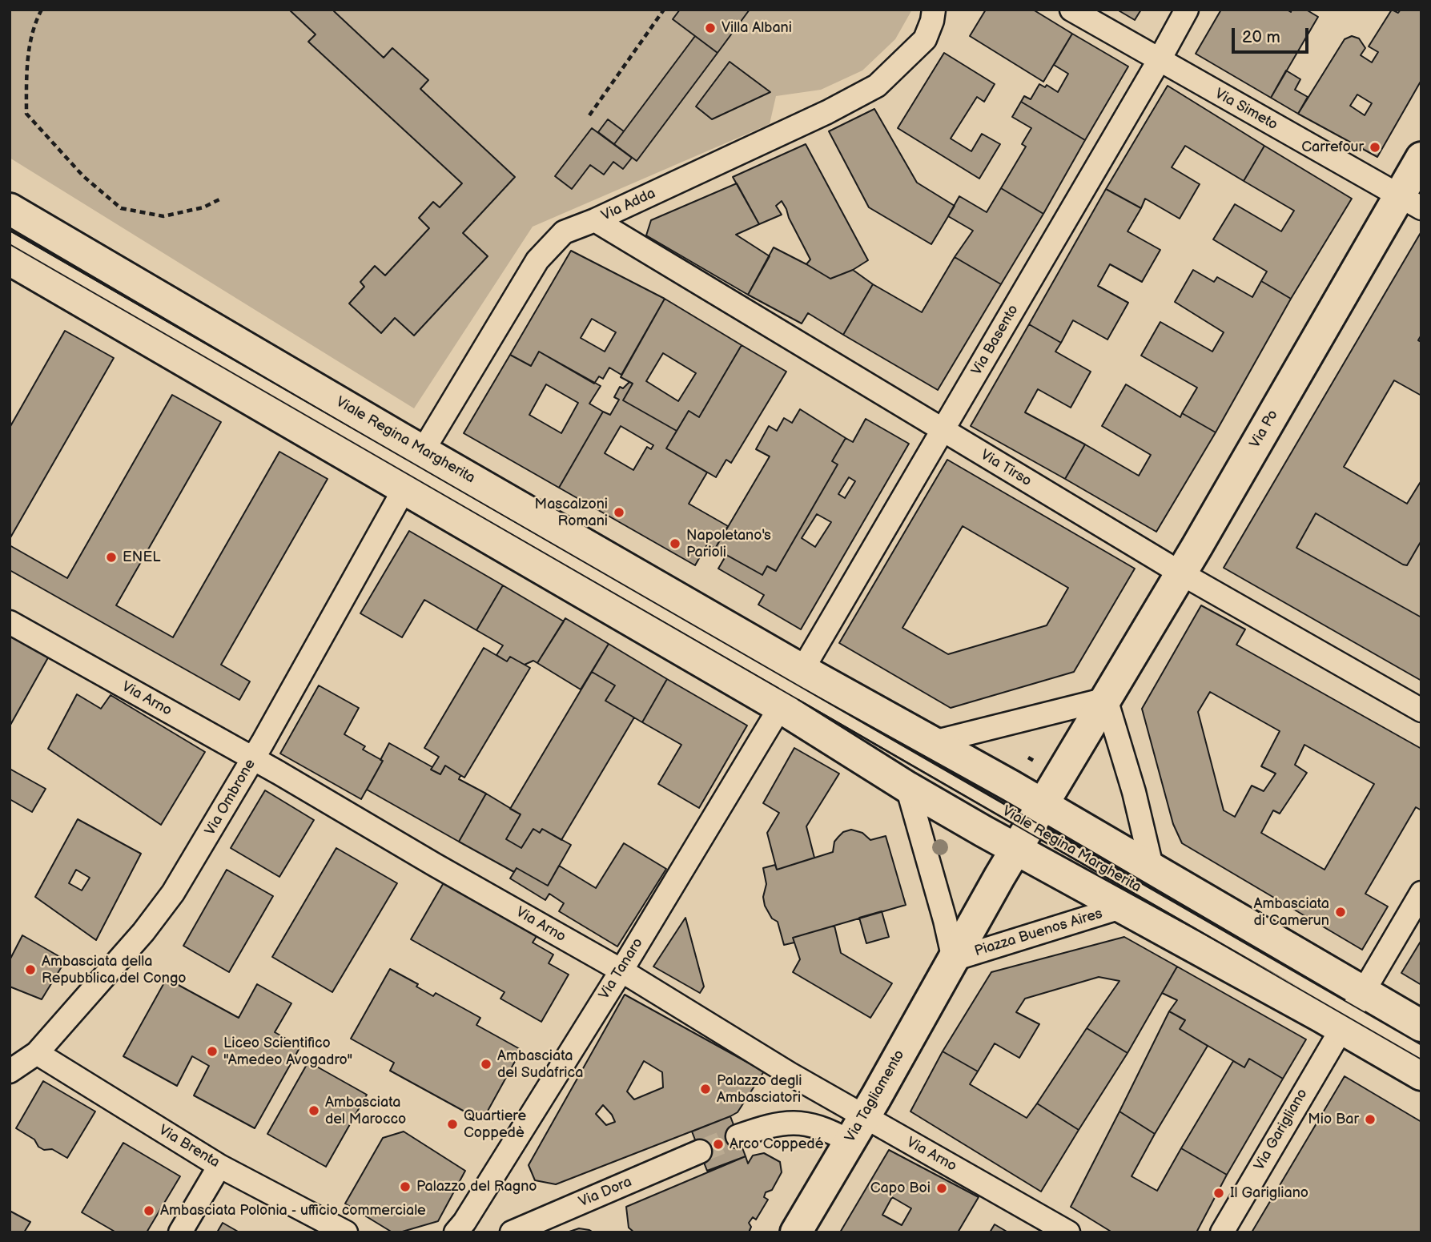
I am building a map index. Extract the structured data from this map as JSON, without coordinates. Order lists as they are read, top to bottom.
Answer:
{
  "streets": {
    "main road": [
      "Via Po",
      "Viale Regina Margherita",
      "Piazza Buenos Aires",
      "Via Tagliamento"
    ],
    "street": [
      "Via Simeto",
      "Via Adda",
      "Via Basento",
      "Via Tirso",
      "Via Arno",
      "Via Ombrone",
      "Via Tanaro",
      "Via Garigliano",
      "Via Brenta",
      "Via Dora"
    ]
  },
  "crossings": [
    ["Via Simeto", "Via Basento"],
    ["Via Simeto", "Via Po"],
    ["Via Adda", "Viale Regina Margherita"],
    ["Via Adda", "Via Tirso"],
    ["Via Adda", "Via Ombrone"],
    ["Via Basento", "Viale Regina Margherita"],
    ["Via Basento", "Via Tirso"],
    ["Via Basento", "Via Tanaro"],
    ["Via Po", "Via Tirso"],
    ["Via Po", "Piazza Buenos Aires"],
    ["Viale Regina Margherita", "Via Ombrone"],
    ["Viale Regina Margherita", "Piazza Buenos Aires"],
    ["Viale Regina Margherita", "Via Tanaro"],
    ["Viale Regina Margherita", "Via Garigliano"],
    ["Via Arno", "Via Ombrone"],
    ["Via Arno", "Via Tanaro"],
    ["Via Arno", "Via Tagliamento"],
    ["Via Ombrone", "Via Brenta"],
    ["Piazza Buenos Aires", "Via Tagliamento"]
  ],
  "places": [
    "Villa Albani",
    "Carrefour",
    "Mascalzoni Romani",
    "Napoletano's Parioli",
    "ENEL",
    "Ambasciata di Camerun",
    "Ambasciata della Repubblica del Congo",
    "Liceo Scientifico \"Amedeo Avogadro\"",
    "Ambasciata del Sudafrica",
    "Palazzo degli Ambasciatori",
    "Ambasciata del Marocco",
    "Mio Bar",
    "Quartiere Coppedè",
    "Arco Coppedé",
    "Palazzo del Ragno",
    "Capo Boi",
    "Il Garigliano",
    "Ambasciata Polonia - ufficio commerciale"
  ],
  "scale_bar": "20 m"
}
